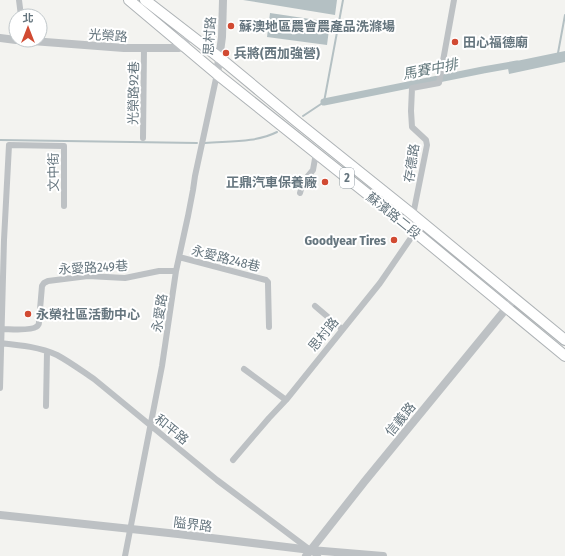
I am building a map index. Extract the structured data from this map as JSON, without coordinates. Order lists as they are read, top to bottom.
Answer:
{
  "streets": {
    "main road": ["2", "蘇濱路二段"],
    "street": [
      "光榮路",
      "思村路",
      "光榮路92巷",
      "存德路",
      "文中街",
      "永愛路248巷",
      "永愛路249巷",
      "永愛路",
      "信義路",
      "和平路",
      "隘界路"
    ]
  },
  "crossings": [
    ["光榮路", "光榮路92巷"],
    ["光榮路", "蘇濱路二段"],
    ["思村路", "蘇濱路二段"],
    ["思村路", "永愛路"],
    ["存德路", "蘇濱路二段"],
    ["文中街", "永愛路249巷"],
    ["文中街", "和平路"],
    ["蘇濱路二段", "永愛路"],
    ["蘇濱路二段", "信義路"],
    ["永愛路248巷", "永愛路"],
    ["永愛路249巷", "永愛路"],
    ["永愛路", "和平路"],
    ["永愛路", "隘界路"],
    ["信義路", "和平路"],
    ["信義路", "隘界路"],
    ["和平路", "隘界路"]
  ],
  "water": ["馬賽中排"],
  "places": [
    "蘇澳地區農會農產品洗滌場",
    "田心福德廟",
    "兵將(西加強營)",
    "正鼎汽車保養廠",
    "Goodyear Tires",
    "永榮社區活動中心"
  ],
  "north": "top"
}
